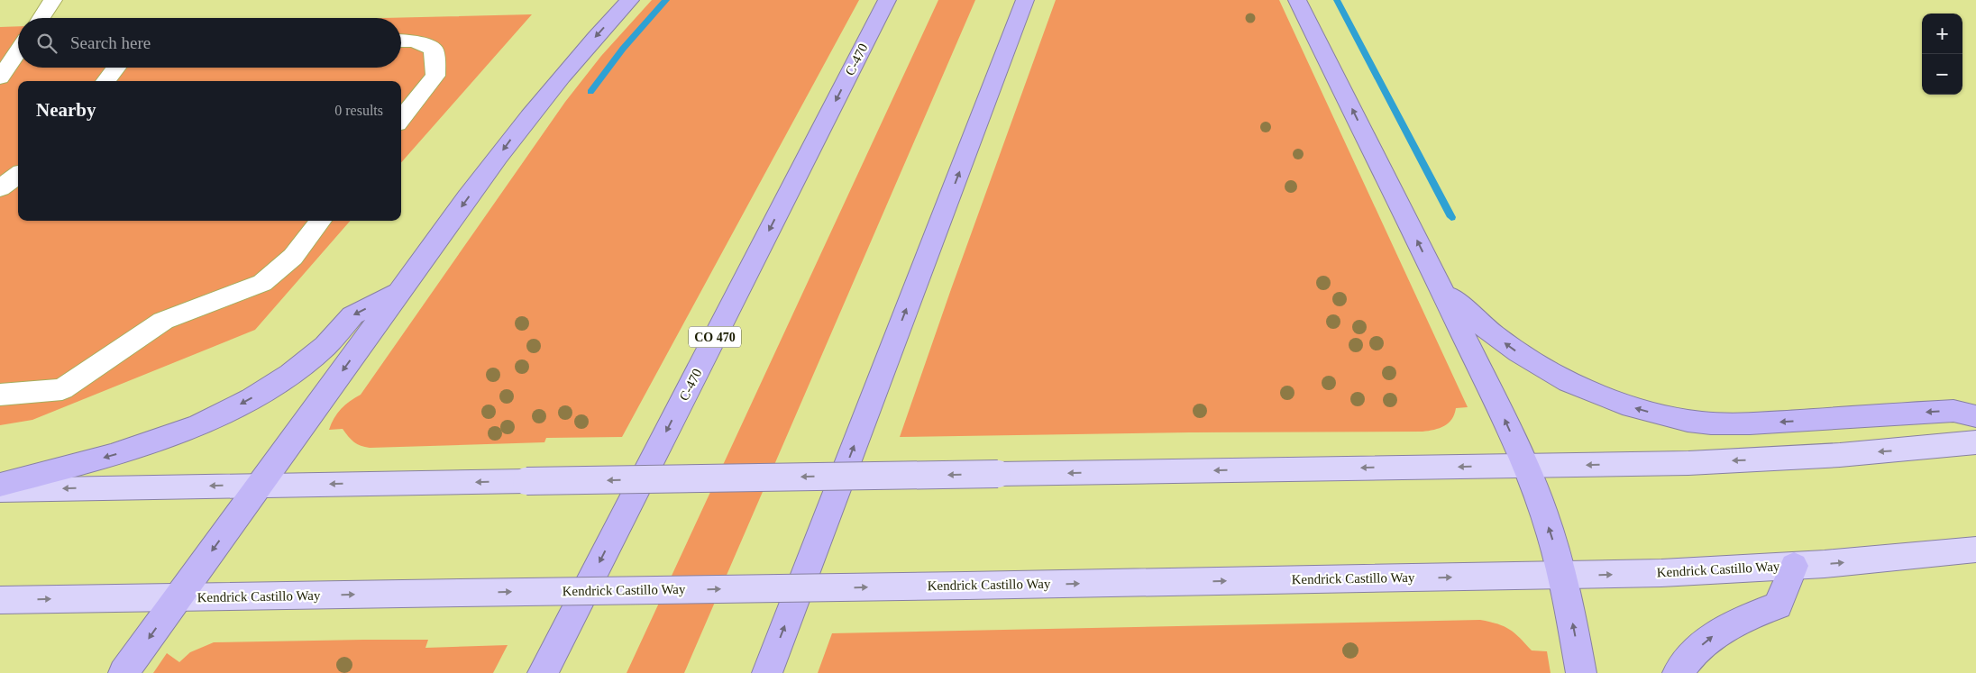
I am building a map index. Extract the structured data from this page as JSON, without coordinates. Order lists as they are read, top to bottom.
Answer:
{
  "streets": {
    "highway": ["C-470", "CO 470"],
    "main road": ["Kendrick Castillo Way"]
  },
  "page": {
    "map_buttons": ["+", "−"],
    "search": "Search here",
    "heading": ["Nearby", "0 results"]
  }
}
